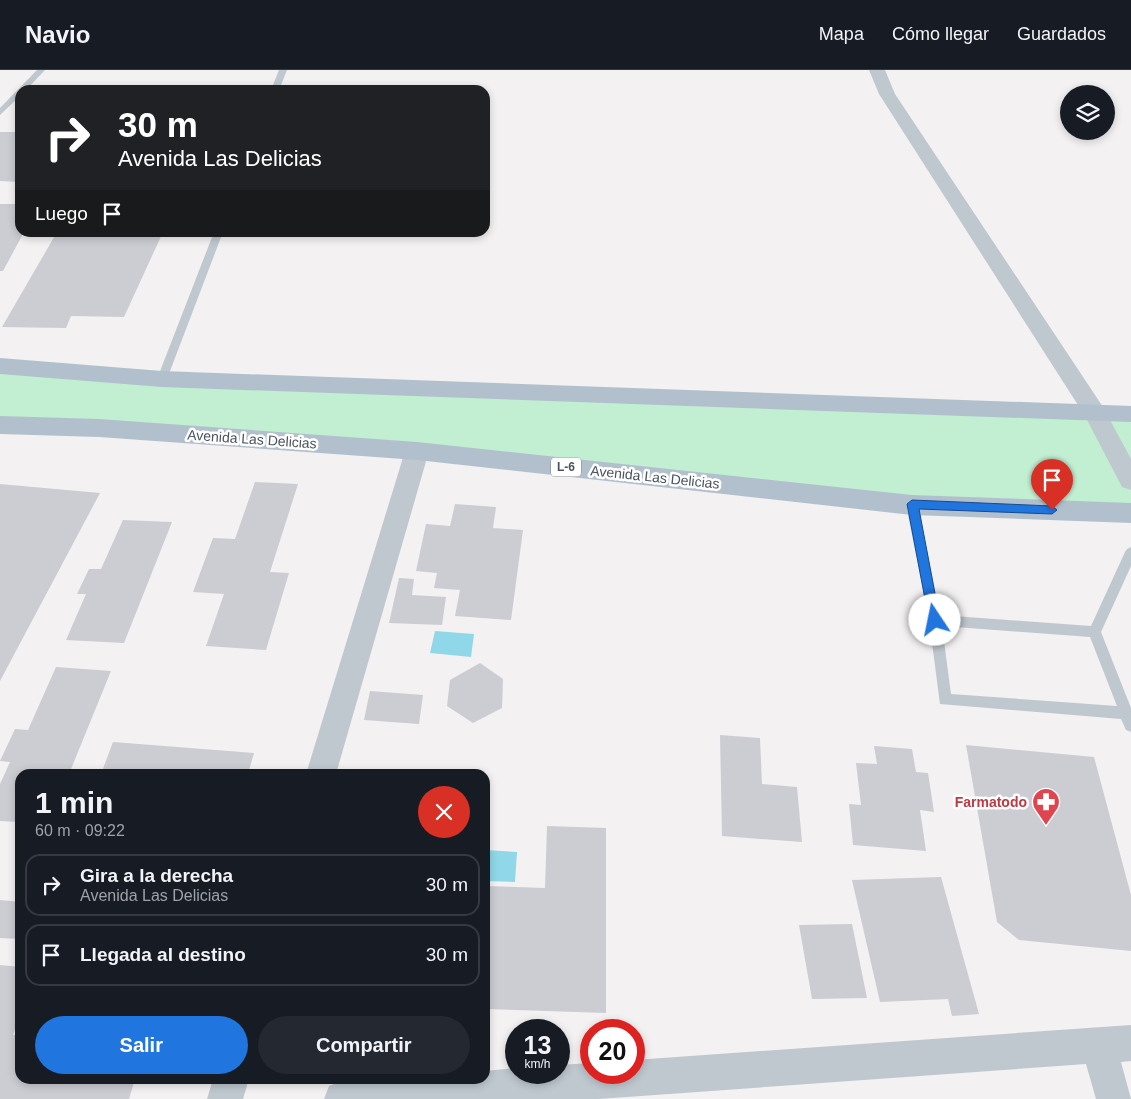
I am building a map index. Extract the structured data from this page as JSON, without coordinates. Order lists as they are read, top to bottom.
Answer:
{
  "streets": {
    "main road": ["Avenida Las Delicias", "L-6"]
  },
  "places": {
    "pharmacy": ["Farmatodo"]
  },
  "page": {
    "header": "Navio",
    "nav": ["Mapa", "Cómo llegar", "Guardados"],
    "turn": ["30 m", "Avenida Las Delicias"],
    "then": "Luego",
    "heading": ["1 min", "60 m · 09:22"],
    "list": [
      {
        "name": "Gira a la derecha",
        "note": "Avenida Las Delicias",
        "value": "30 m"
      },
      {
        "name": "Llegada al destino",
        "value": "30 m"
      }
    ],
    "buttons": ["Salir", "Compartir"],
    "speed": "13 km/h",
    "limit": "20"
  }
}
